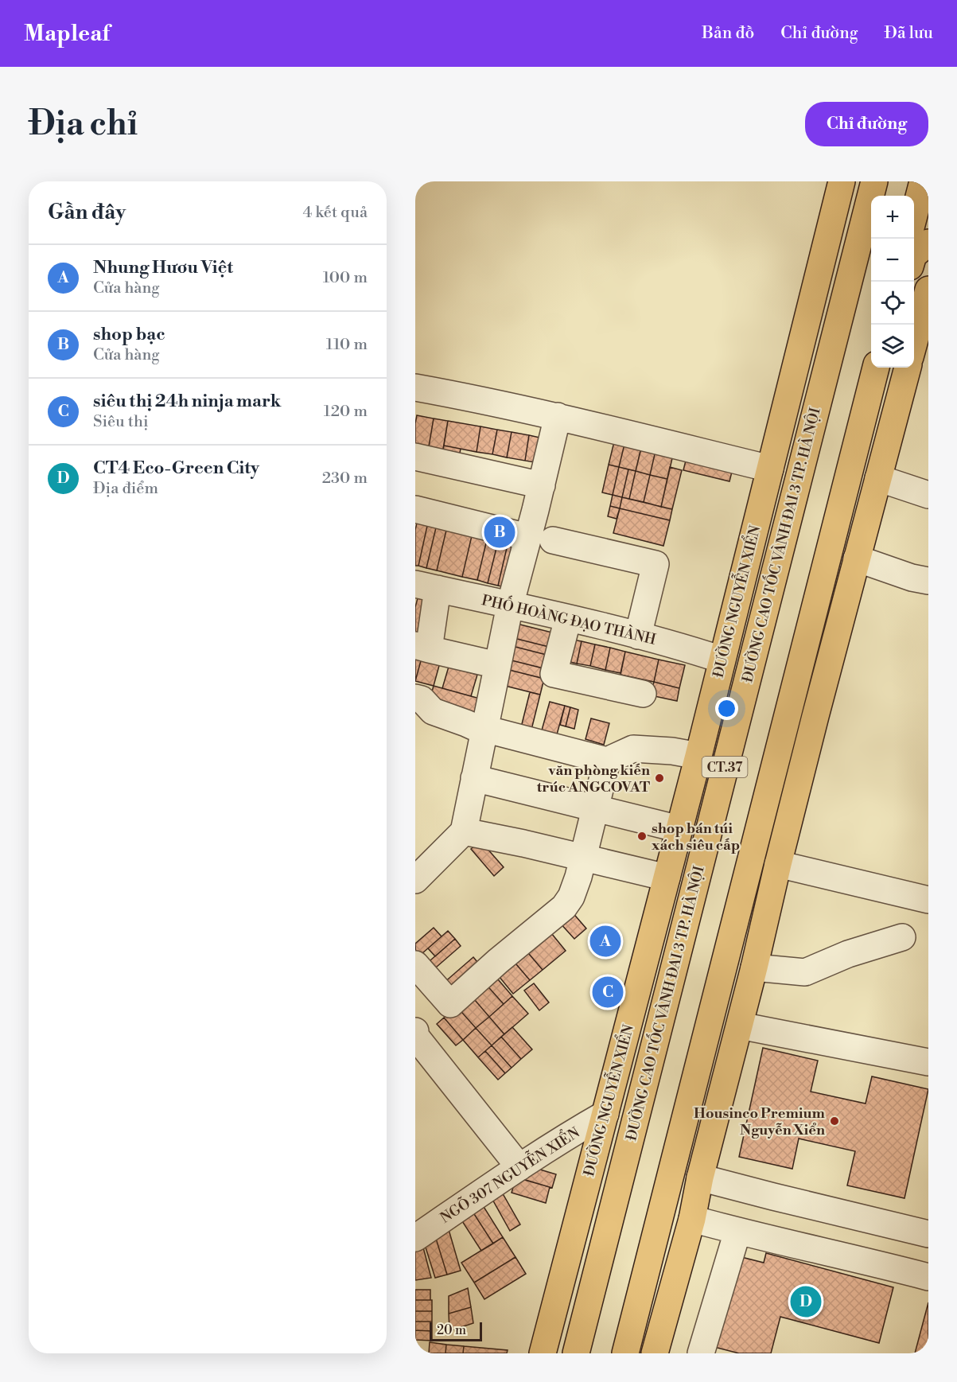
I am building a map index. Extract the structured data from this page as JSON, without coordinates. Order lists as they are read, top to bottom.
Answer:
{
  "streets": {
    "main road": ["ĐƯỜNG CAO TỐC VÀNH ĐAI 3 TP. HÀ NỘI", "ĐƯỜNG NGUYỄN XIỂN", "CT.37"],
    "street": ["PHỐ HOÀNG ĐẠO THÀNH", "NGÕ 307 NGUYỄN XIỂN"]
  },
  "crossings": [
    ["ĐƯỜNG NGUYỄN XIỂN", "PHỐ HOÀNG ĐẠO THÀNH"],
    ["ĐƯỜNG NGUYỄN XIỂN", "NGÕ 307 NGUYỄN XIỂN"]
  ],
  "places": ["văn phòng kiến trúc ANGCOVAT", "shop bán túi xách siêu cấp", "Housinco Premium Nguyễn Xiển"],
  "scale_bar": "20 m",
  "page": {
    "header": "Mapleaf",
    "nav": ["Bản đồ", "Chỉ đường", "Đã lưu"],
    "buttons": "Chỉ đường",
    "title": "Địa chỉ",
    "heading": ["Gần đây", "4 kết quả"],
    "map_buttons": ["+", "−"],
    "list": [
      {
        "mark": "A",
        "name": "Nhung Hươu Việt",
        "note": "Cửa hàng",
        "value": "100 m"
      },
      {
        "mark": "B",
        "name": "shop bạc",
        "note": "Cửa hàng",
        "value": "110 m"
      },
      {
        "mark": "C",
        "name": "siêu thị 24h ninja mark",
        "note": "Siêu thị",
        "value": "120 m"
      },
      {
        "mark": "D",
        "name": "CT4 Eco-Green City",
        "note": "Địa điểm",
        "value": "230 m"
      }
    ],
    "pins": [
      "B",
      "A",
      "C",
      "D"
    ],
    "scale": "20 m"
  }
}
